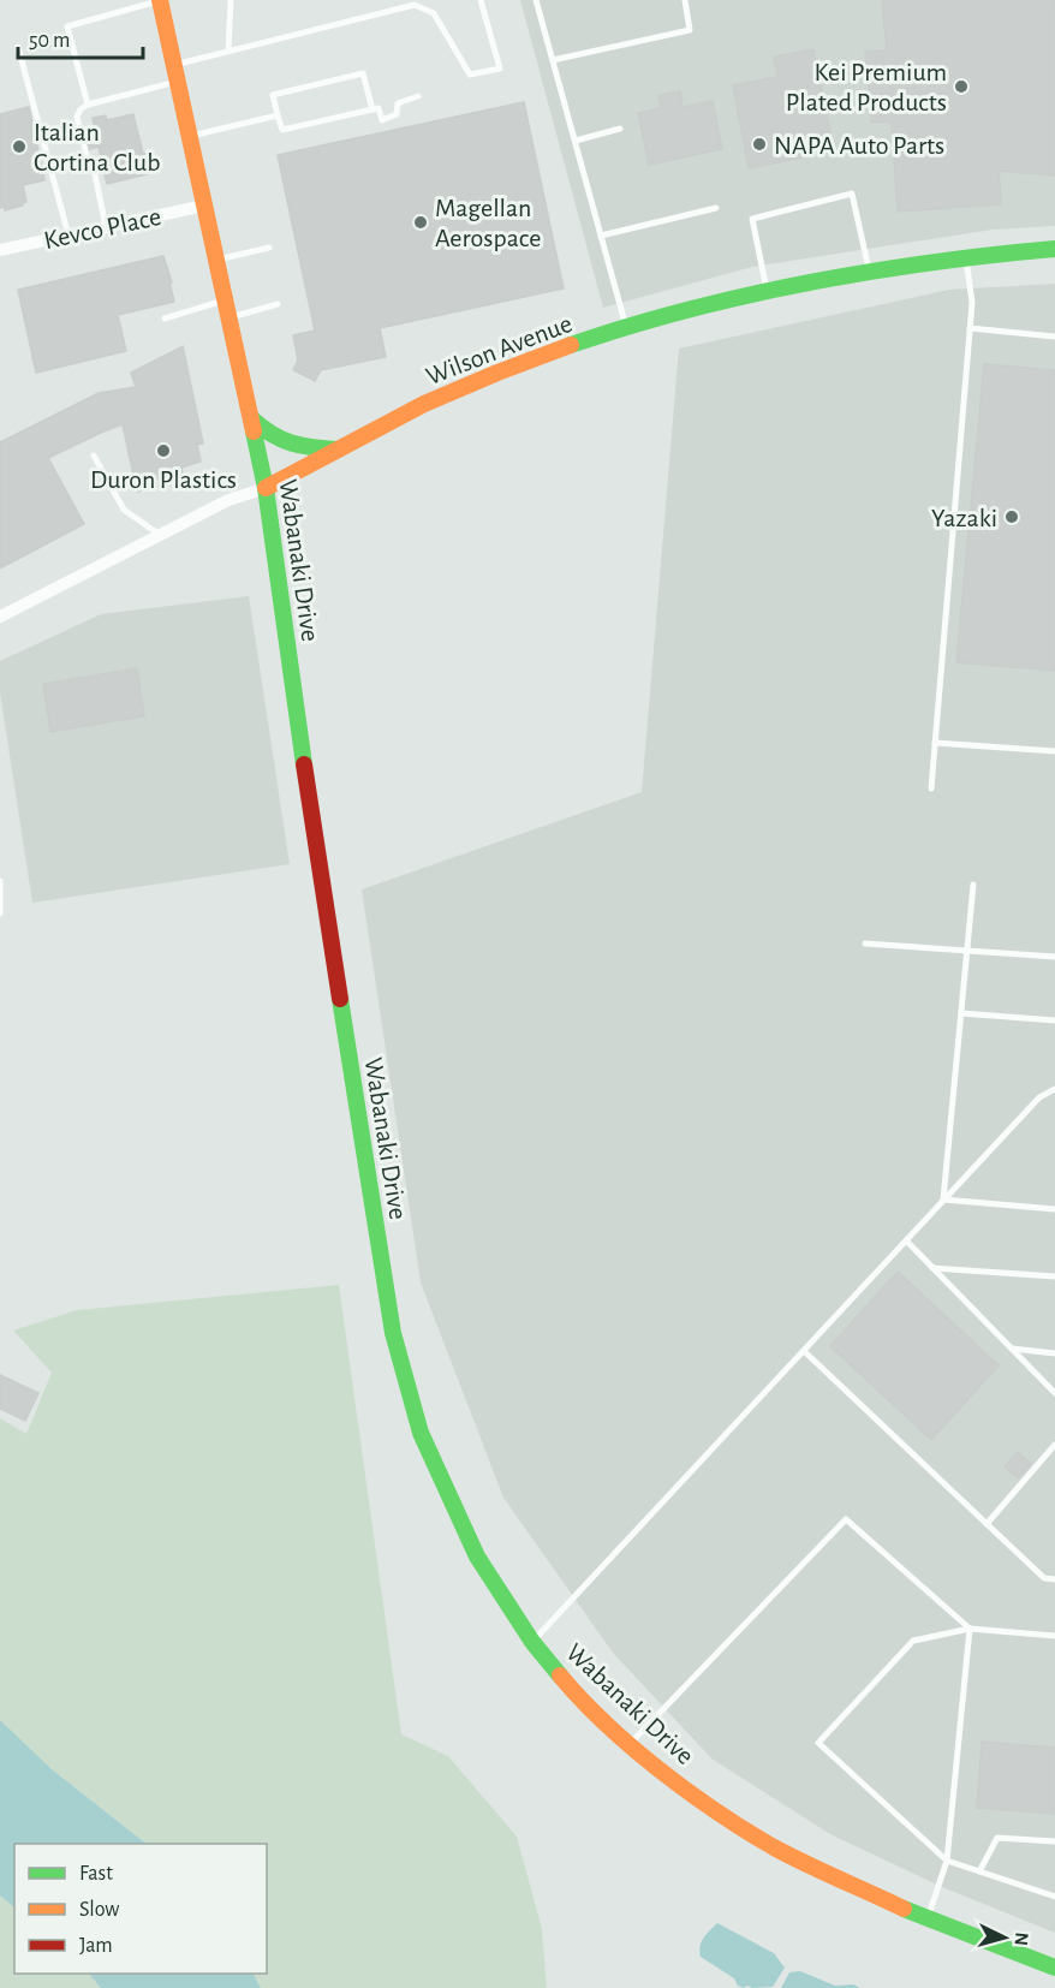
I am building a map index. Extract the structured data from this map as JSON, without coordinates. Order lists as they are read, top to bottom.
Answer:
{
  "streets": {
    "street": ["Kevco Place", "Wilson Avenue", "Wabanaki Drive"]
  },
  "crossings": [
    ["Kevco Place", "Wabanaki Drive"],
    ["Wilson Avenue", "Wabanaki Drive"]
  ],
  "places": [
    "Kei Premium Plated Products",
    "NAPA Auto Parts",
    "Italian Cortina Club",
    "Magellan Aerospace",
    "Duron Plastics",
    "Yazaki"
  ],
  "legend": ["Fast", "Slow", "Jam"],
  "scale_bar": "50 m",
  "north": "right"
}
